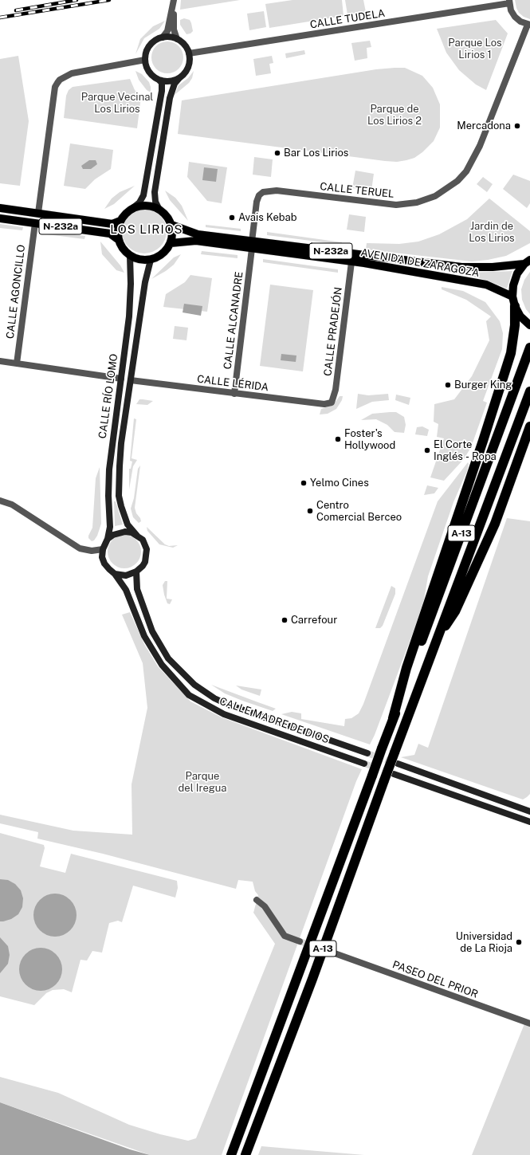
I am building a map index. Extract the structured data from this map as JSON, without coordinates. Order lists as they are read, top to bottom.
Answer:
{
  "streets": {
    "highway": ["A-13"],
    "main road": [
      "N-232a",
      "AVENIDA DE ZARAGOZA",
      "CALLE RÍO LOMO",
      "CALLE MADRE DE DIOS"
    ],
    "street": [
      "CALLE TUDELA",
      "CALLE TERUEL",
      "CALLE AGONCILLO",
      "CALLE ALCANADRE",
      "CALLE PRADEJÓN",
      "CALLE LÉRIDA",
      "PASEO DEL PRIOR"
    ]
  },
  "crossings": [
    ["CALLE TERUEL", "AVENIDA DE ZARAGOZA"],
    ["CALLE TERUEL", "CALLE ALCANADRE"],
    ["N-232a", "AVENIDA DE ZARAGOZA"],
    ["N-232a", "CALLE AGONCILLO"],
    ["N-232a", "CALLE RÍO LOMO"],
    ["AVENIDA DE ZARAGOZA", "CALLE ALCANADRE"],
    ["AVENIDA DE ZARAGOZA", "CALLE PRADEJÓN"],
    ["AVENIDA DE ZARAGOZA", "CALLE RÍO LOMO"],
    ["CALLE ALCANADRE", "CALLE LÉRIDA"],
    ["CALLE PRADEJÓN", "CALLE LÉRIDA"],
    ["CALLE LÉRIDA", "CALLE RÍO LOMO"],
    ["CALLE RÍO LOMO", "CALLE MADRE DE DIOS"]
  ],
  "districts": ["LOS LIRIOS"],
  "parks": [
    "Parque Los Lirios 1",
    "Parque Vecinal Los Lirios",
    "Parque de Los Lirios 2",
    "Jardin de Los Lirios",
    "Parque del Iregua"
  ],
  "places": [
    "Mercadona",
    "Bar Los Lirios",
    "Avais Kebab",
    "Burger King",
    "Foster's Hollywood",
    "El Corte Inglés - Ropa",
    "Yelmo Cines",
    "Centro Comercial Berceo",
    "Carrefour",
    "Universidad de La Rioja"
  ]
}
